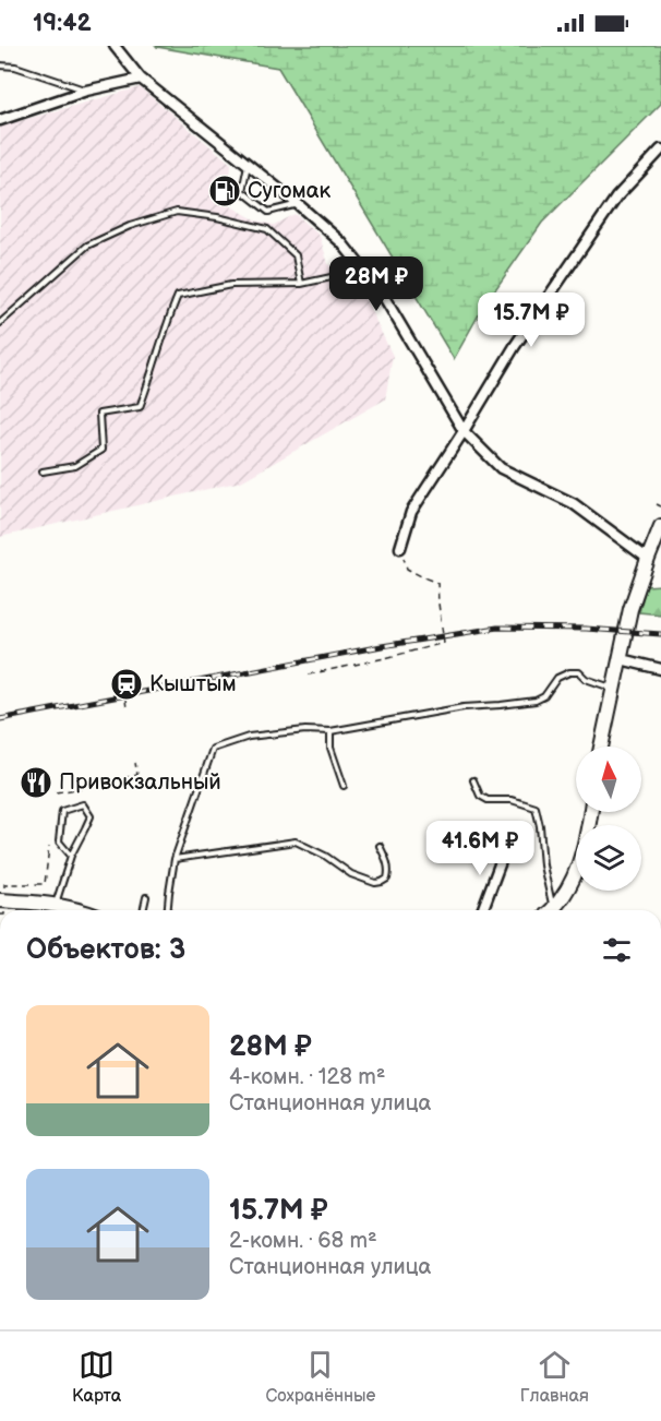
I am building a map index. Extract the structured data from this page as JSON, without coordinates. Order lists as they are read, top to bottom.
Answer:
{
  "places": {
    "fuel station": ["Сугомак"],
    "station": ["Кыштым"],
    "restaurant": ["Привокзальный"]
  },
  "north": "top",
  "page": {
    "status": "19:42",
    "price": ["28M ₽", "15.7M ₽", "41.6M ₽"],
    "heading": "Объектов: 3",
    "list": [
      {
        "name": "28M ₽",
        "note": "4-комн. · 128 m² · Станционная улица"
      },
      {
        "name": "15.7M ₽",
        "note": "2-комн. · 68 m² · Станционная улица"
      }
    ],
    "tabs": ["Карта", "Сохранённые", "Главная"]
  }
}
